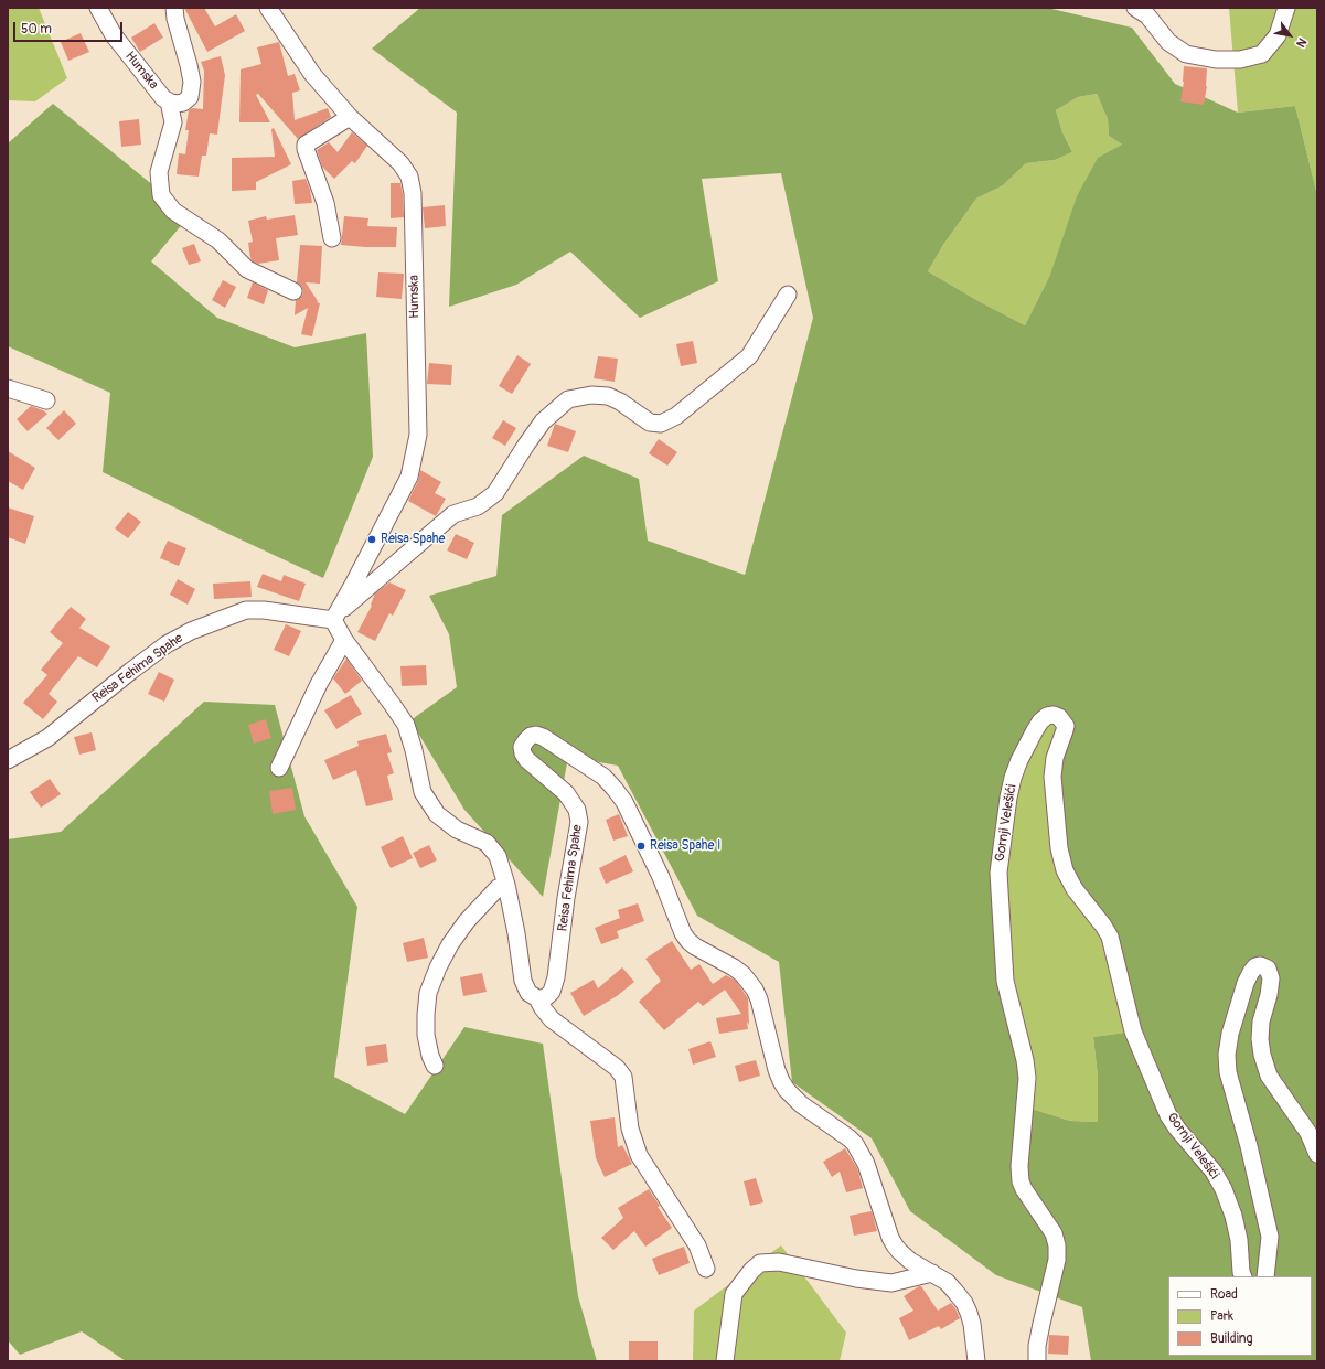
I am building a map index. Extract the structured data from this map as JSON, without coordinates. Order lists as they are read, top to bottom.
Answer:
{
  "streets": {
    "street": ["Humska", "Reisa Fehima Spahe", "Gornji Velešići"]
  },
  "crossings": [
    ["Humska", "Reisa Fehima Spahe"]
  ],
  "places": ["Reisa Spahe", "Reisa Spahe I"],
  "legend": ["Road", "Park", "Building"],
  "scale_bar": "50 m",
  "north": "bottom right"
}
